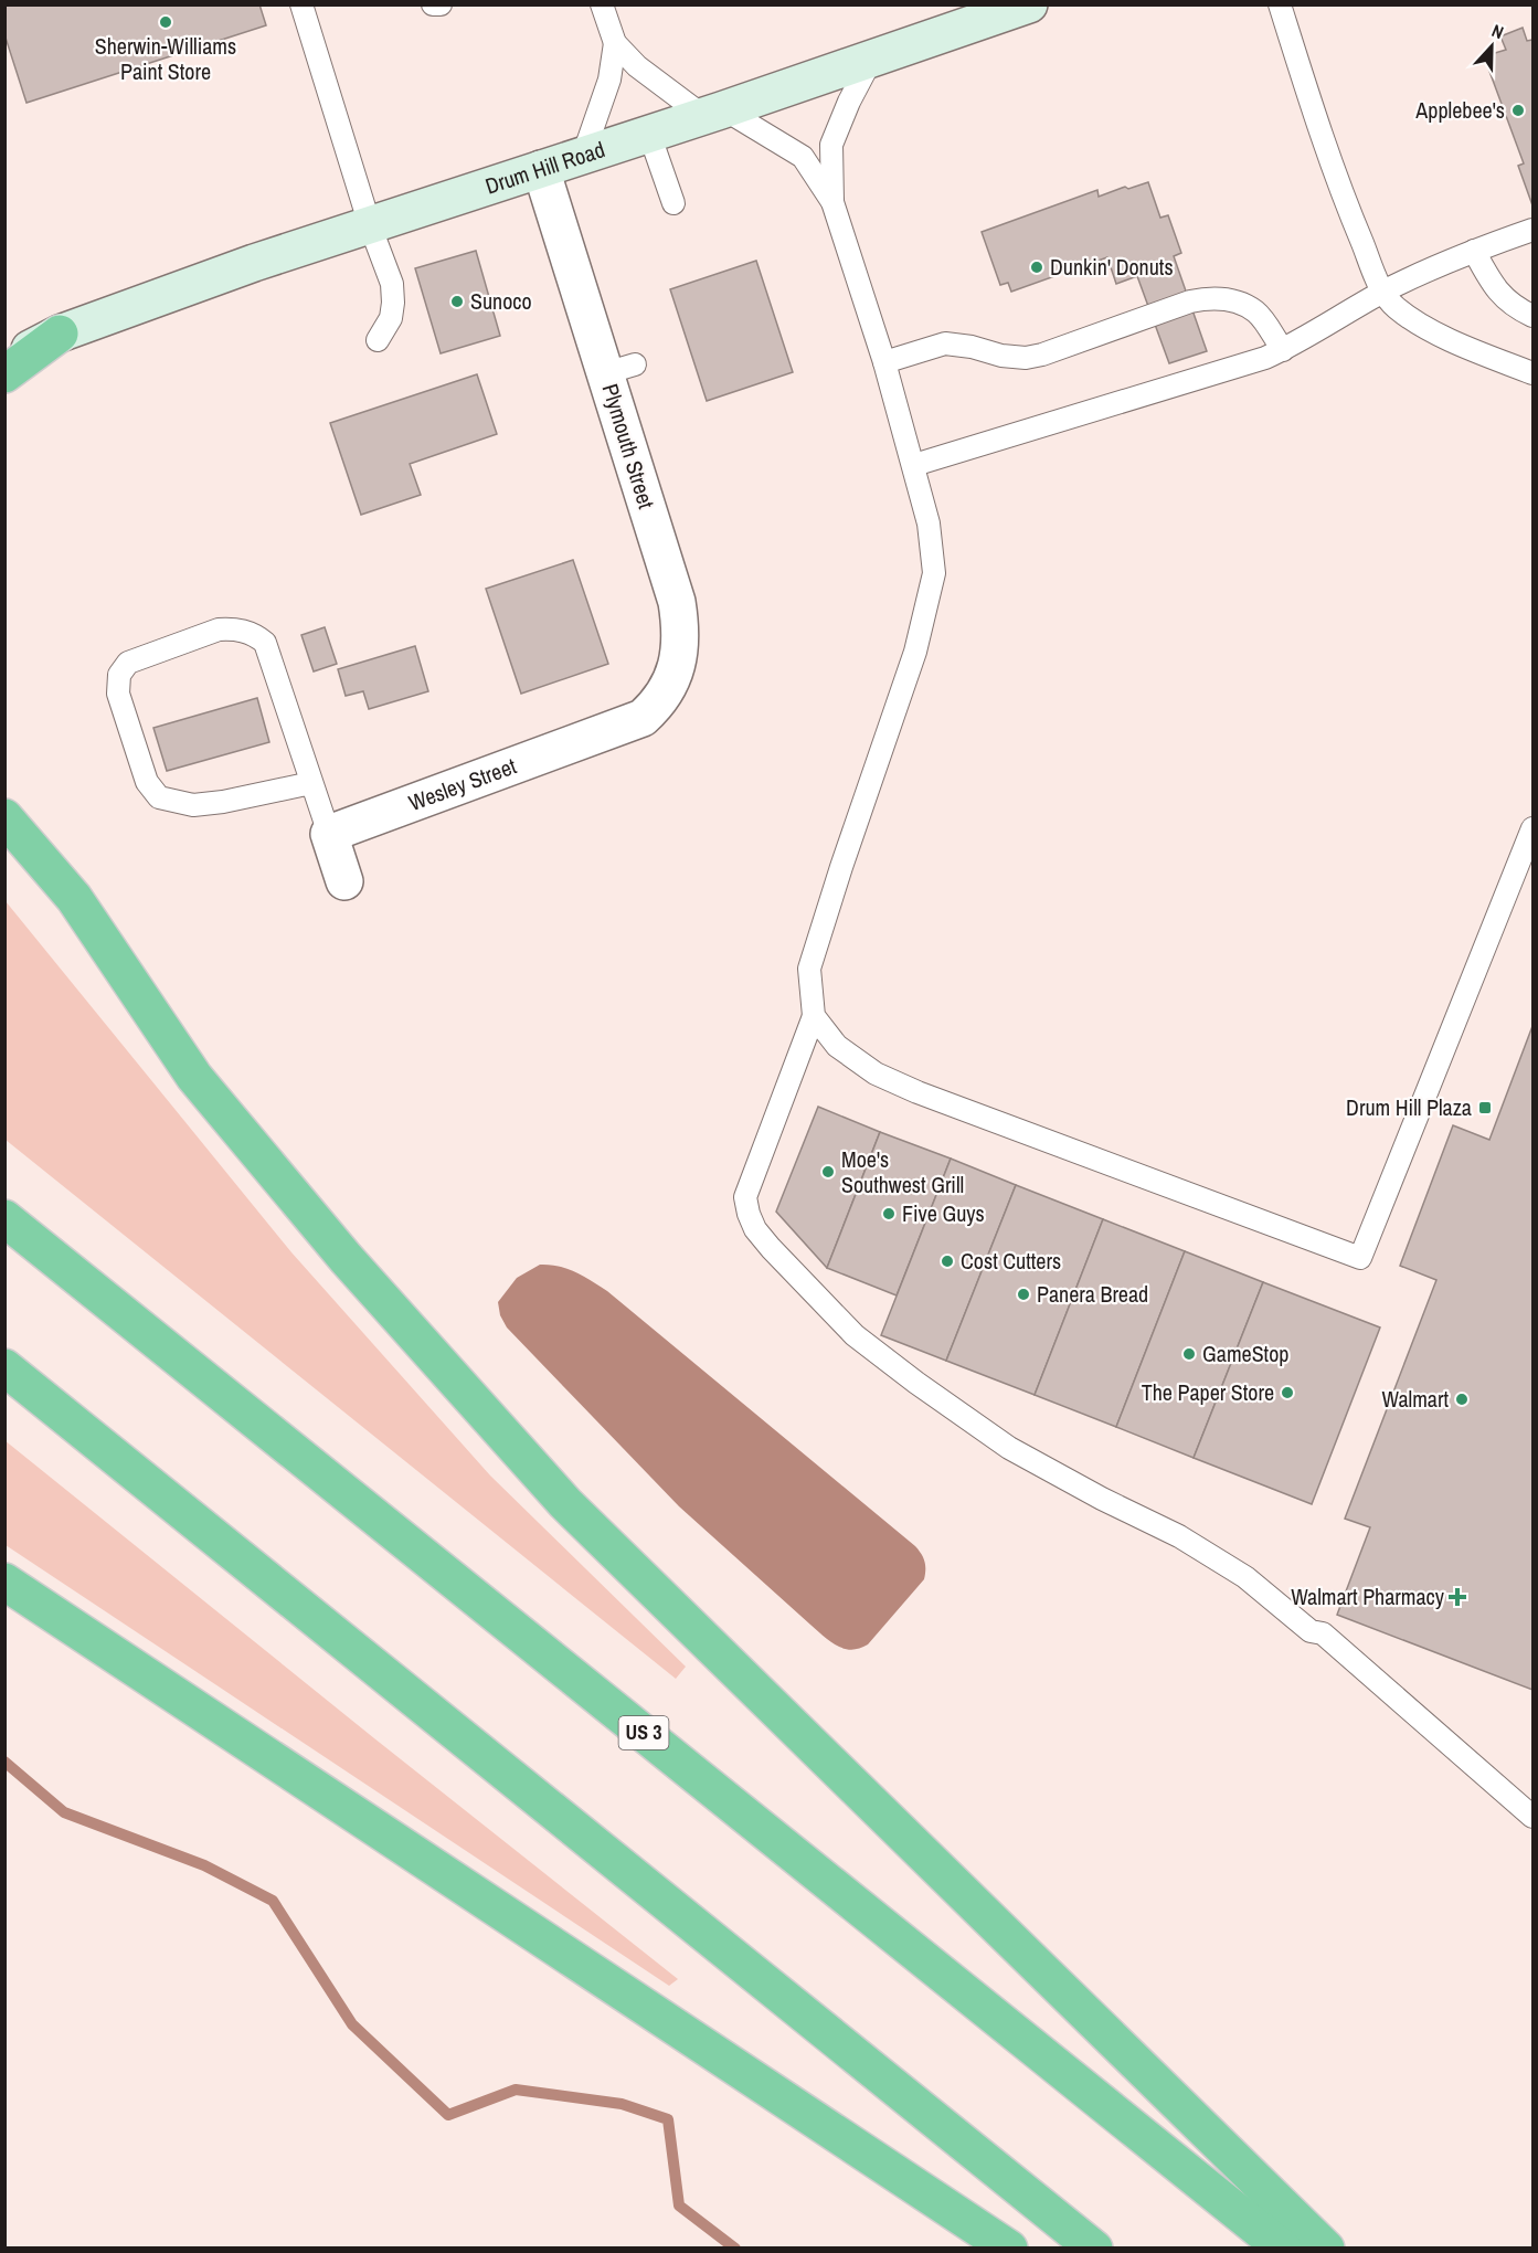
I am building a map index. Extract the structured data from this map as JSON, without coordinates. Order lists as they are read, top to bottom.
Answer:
{
  "streets": {
    "highway": ["US 3"],
    "main road": ["Drum Hill Road"],
    "street": ["Plymouth Street", "Wesley Street"]
  },
  "crossings": [
    ["Drum Hill Road", "Plymouth Street"],
    ["Plymouth Street", "Wesley Street"]
  ],
  "places": {
    "other": [
      "Sherwin-Williams Paint Store",
      "Applebee's",
      "Dunkin' Donuts",
      "Sunoco",
      "Moe's Southwest Grill",
      "Five Guys",
      "Cost Cutters",
      "Panera Bread",
      "GameStop",
      "The Paper Store",
      "Walmart"
    ],
    "transit": ["Drum Hill Plaza"],
    "health": ["Walmart Pharmacy"]
  },
  "north": "top"
}
